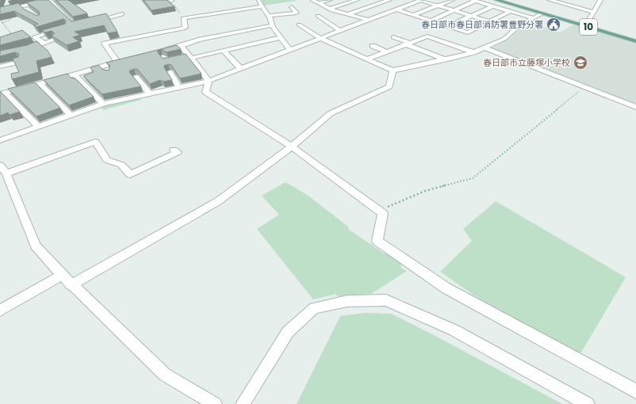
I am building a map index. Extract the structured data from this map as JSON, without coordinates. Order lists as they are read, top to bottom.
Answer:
{
  "streets": {
    "main road": ["10"]
  },
  "places": {
    "public building": ["春日部市春日部消防署豊野分署"],
    "school or university": ["春日部市立藤塚小学校"]
  }
}
